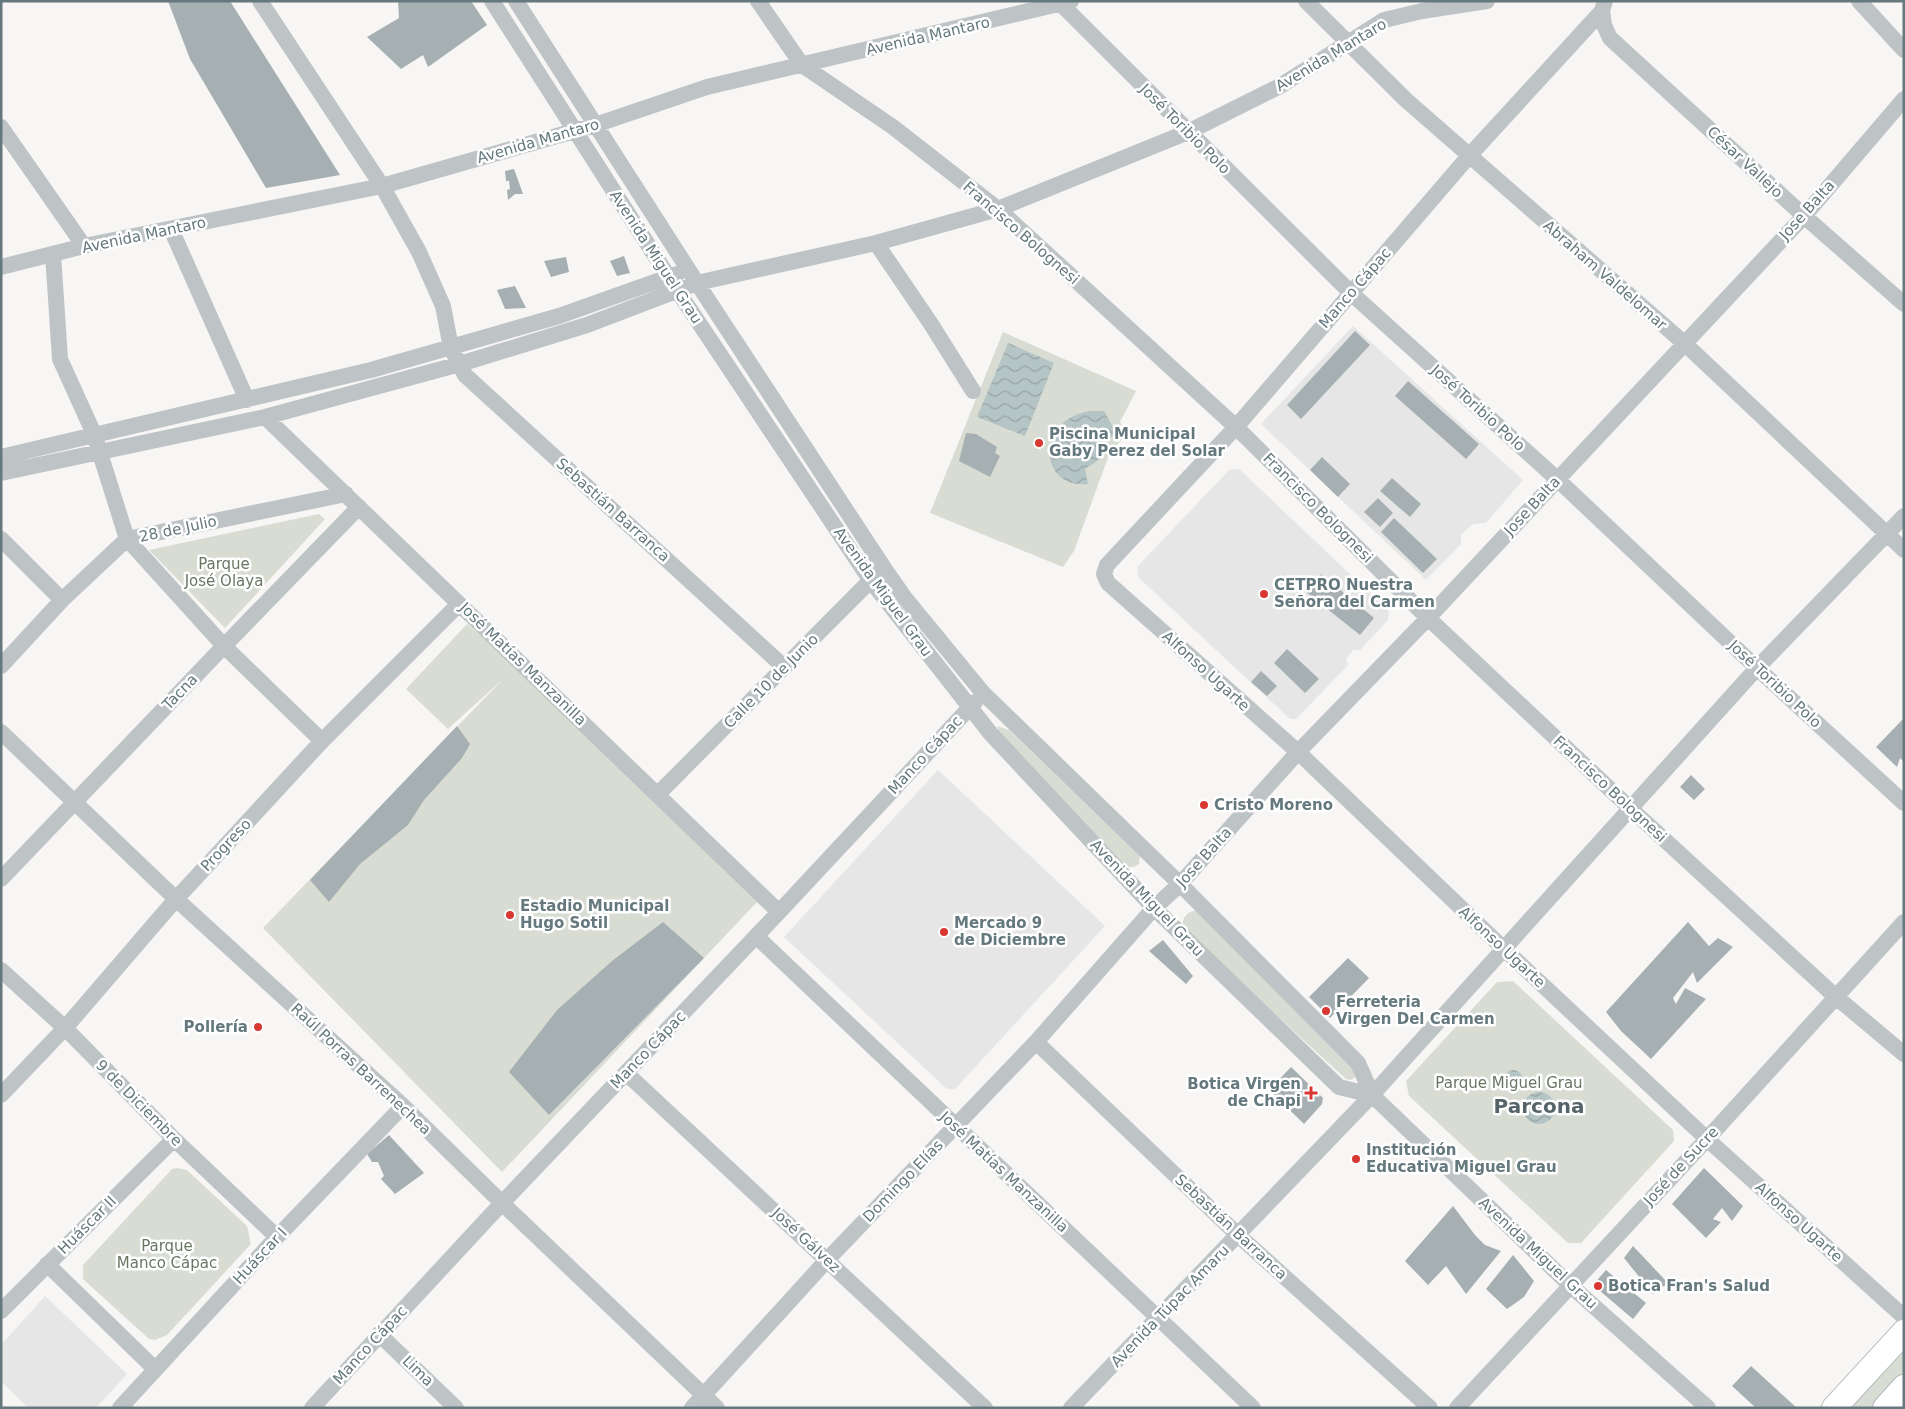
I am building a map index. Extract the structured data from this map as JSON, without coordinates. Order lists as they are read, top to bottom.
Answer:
{
  "streets": {
    "street": [
      "Avenida Mantaro",
      "José Toribio Polo",
      "César Vallejo",
      "Jose Balta",
      "Francisco Bolognesi",
      "Avenida Miguel Grau",
      "Abraham Valdelomar",
      "Manco Cápac",
      "Sebastián Barranca",
      "28 de Julio",
      "José Matías Manzanilla",
      "Alfonso Ugarte",
      "Calle 10 de Junio",
      "Tacna",
      "Progreso",
      "Raúl Porras Barrenechea",
      "9 de Diciembre",
      "José de Sucre",
      "Domingo Elías",
      "Huáscar II",
      "José Gálvez",
      "Huáscar I",
      "Avenida Túpac Amaru",
      "Lima"
    ]
  },
  "crossings": [
    ["Avenida Mantaro", "José Toribio Polo"],
    ["Avenida Mantaro", "Francisco Bolognesi"],
    ["Avenida Mantaro", "Avenida Miguel Grau"],
    ["Avenida Mantaro", "Abraham Valdelomar"],
    ["Avenida Mantaro", "Sebastián Barranca"],
    ["José Toribio Polo", "Jose Balta"],
    ["José Toribio Polo", "Manco Cápac"],
    ["José Toribio Polo", "Avenida Túpac Amaru"],
    ["César Vallejo", "Jose Balta"],
    ["César Vallejo", "Manco Cápac"],
    ["Jose Balta", "Francisco Bolognesi"],
    ["Jose Balta", "Avenida Miguel Grau"],
    ["Jose Balta", "Abraham Valdelomar"],
    ["Jose Balta", "Alfonso Ugarte"],
    ["Jose Balta", "Domingo Elías"],
    ["Francisco Bolognesi", "Manco Cápac"],
    ["Francisco Bolognesi", "José de Sucre"],
    ["Francisco Bolognesi", "Avenida Túpac Amaru"],
    ["Avenida Miguel Grau", "Manco Cápac"],
    ["Avenida Miguel Grau", "Calle 10 de Junio"],
    ["Avenida Miguel Grau", "José de Sucre"],
    ["Avenida Miguel Grau", "Domingo Elías"],
    ["Avenida Miguel Grau", "Avenida Túpac Amaru"],
    ["Abraham Valdelomar", "Manco Cápac"],
    ["Abraham Valdelomar", "Avenida Túpac Amaru"],
    ["Manco Cápac", "José Matías Manzanilla"],
    ["Manco Cápac", "Alfonso Ugarte"],
    ["Manco Cápac", "Raúl Porras Barrenechea"],
    ["Manco Cápac", "José Gálvez"],
    ["Manco Cápac", "Lima"],
    ["Sebastián Barranca", "Calle 10 de Junio"],
    ["Sebastián Barranca", "Domingo Elías"],
    ["Sebastián Barranca", "Avenida Túpac Amaru"],
    ["28 de Julio", "José Matías Manzanilla"],
    ["José Matías Manzanilla", "Calle 10 de Junio"],
    ["José Matías Manzanilla", "Tacna"],
    ["José Matías Manzanilla", "Progreso"],
    ["José Matías Manzanilla", "Domingo Elías"],
    ["José Matías Manzanilla", "Avenida Túpac Amaru"],
    ["Alfonso Ugarte", "José de Sucre"],
    ["Alfonso Ugarte", "Avenida Túpac Amaru"],
    ["Tacna", "Raúl Porras Barrenechea"],
    ["Progreso", "Raúl Porras Barrenechea"],
    ["Progreso", "9 de Diciembre"],
    ["Raúl Porras Barrenechea", "Domingo Elías"],
    ["Raúl Porras Barrenechea", "Huáscar I"],
    ["9 de Diciembre", "Huáscar II"],
    ["9 de Diciembre", "Huáscar I"],
    ["Domingo Elías", "José Gálvez"]
  ],
  "districts": ["Parcona"],
  "parks": ["Parque José Olaya", "Parque Miguel Grau", "Parque Manco Cápac"],
  "places": {
    "other": [
      "Piscina Municipal Gaby Perez del Solar",
      "CETPRO Nuestra Señora del Carmen",
      "Cristo Moreno",
      "Estadio Municipal Hugo Sotil",
      "Mercado 9 de Diciembre",
      "Ferreteria Virgen Del Carmen",
      "Pollería",
      "Institución Educativa Miguel Grau",
      "Botica Fran's Salud"
    ],
    "health": ["Botica Virgen de Chapi"]
  }
}
